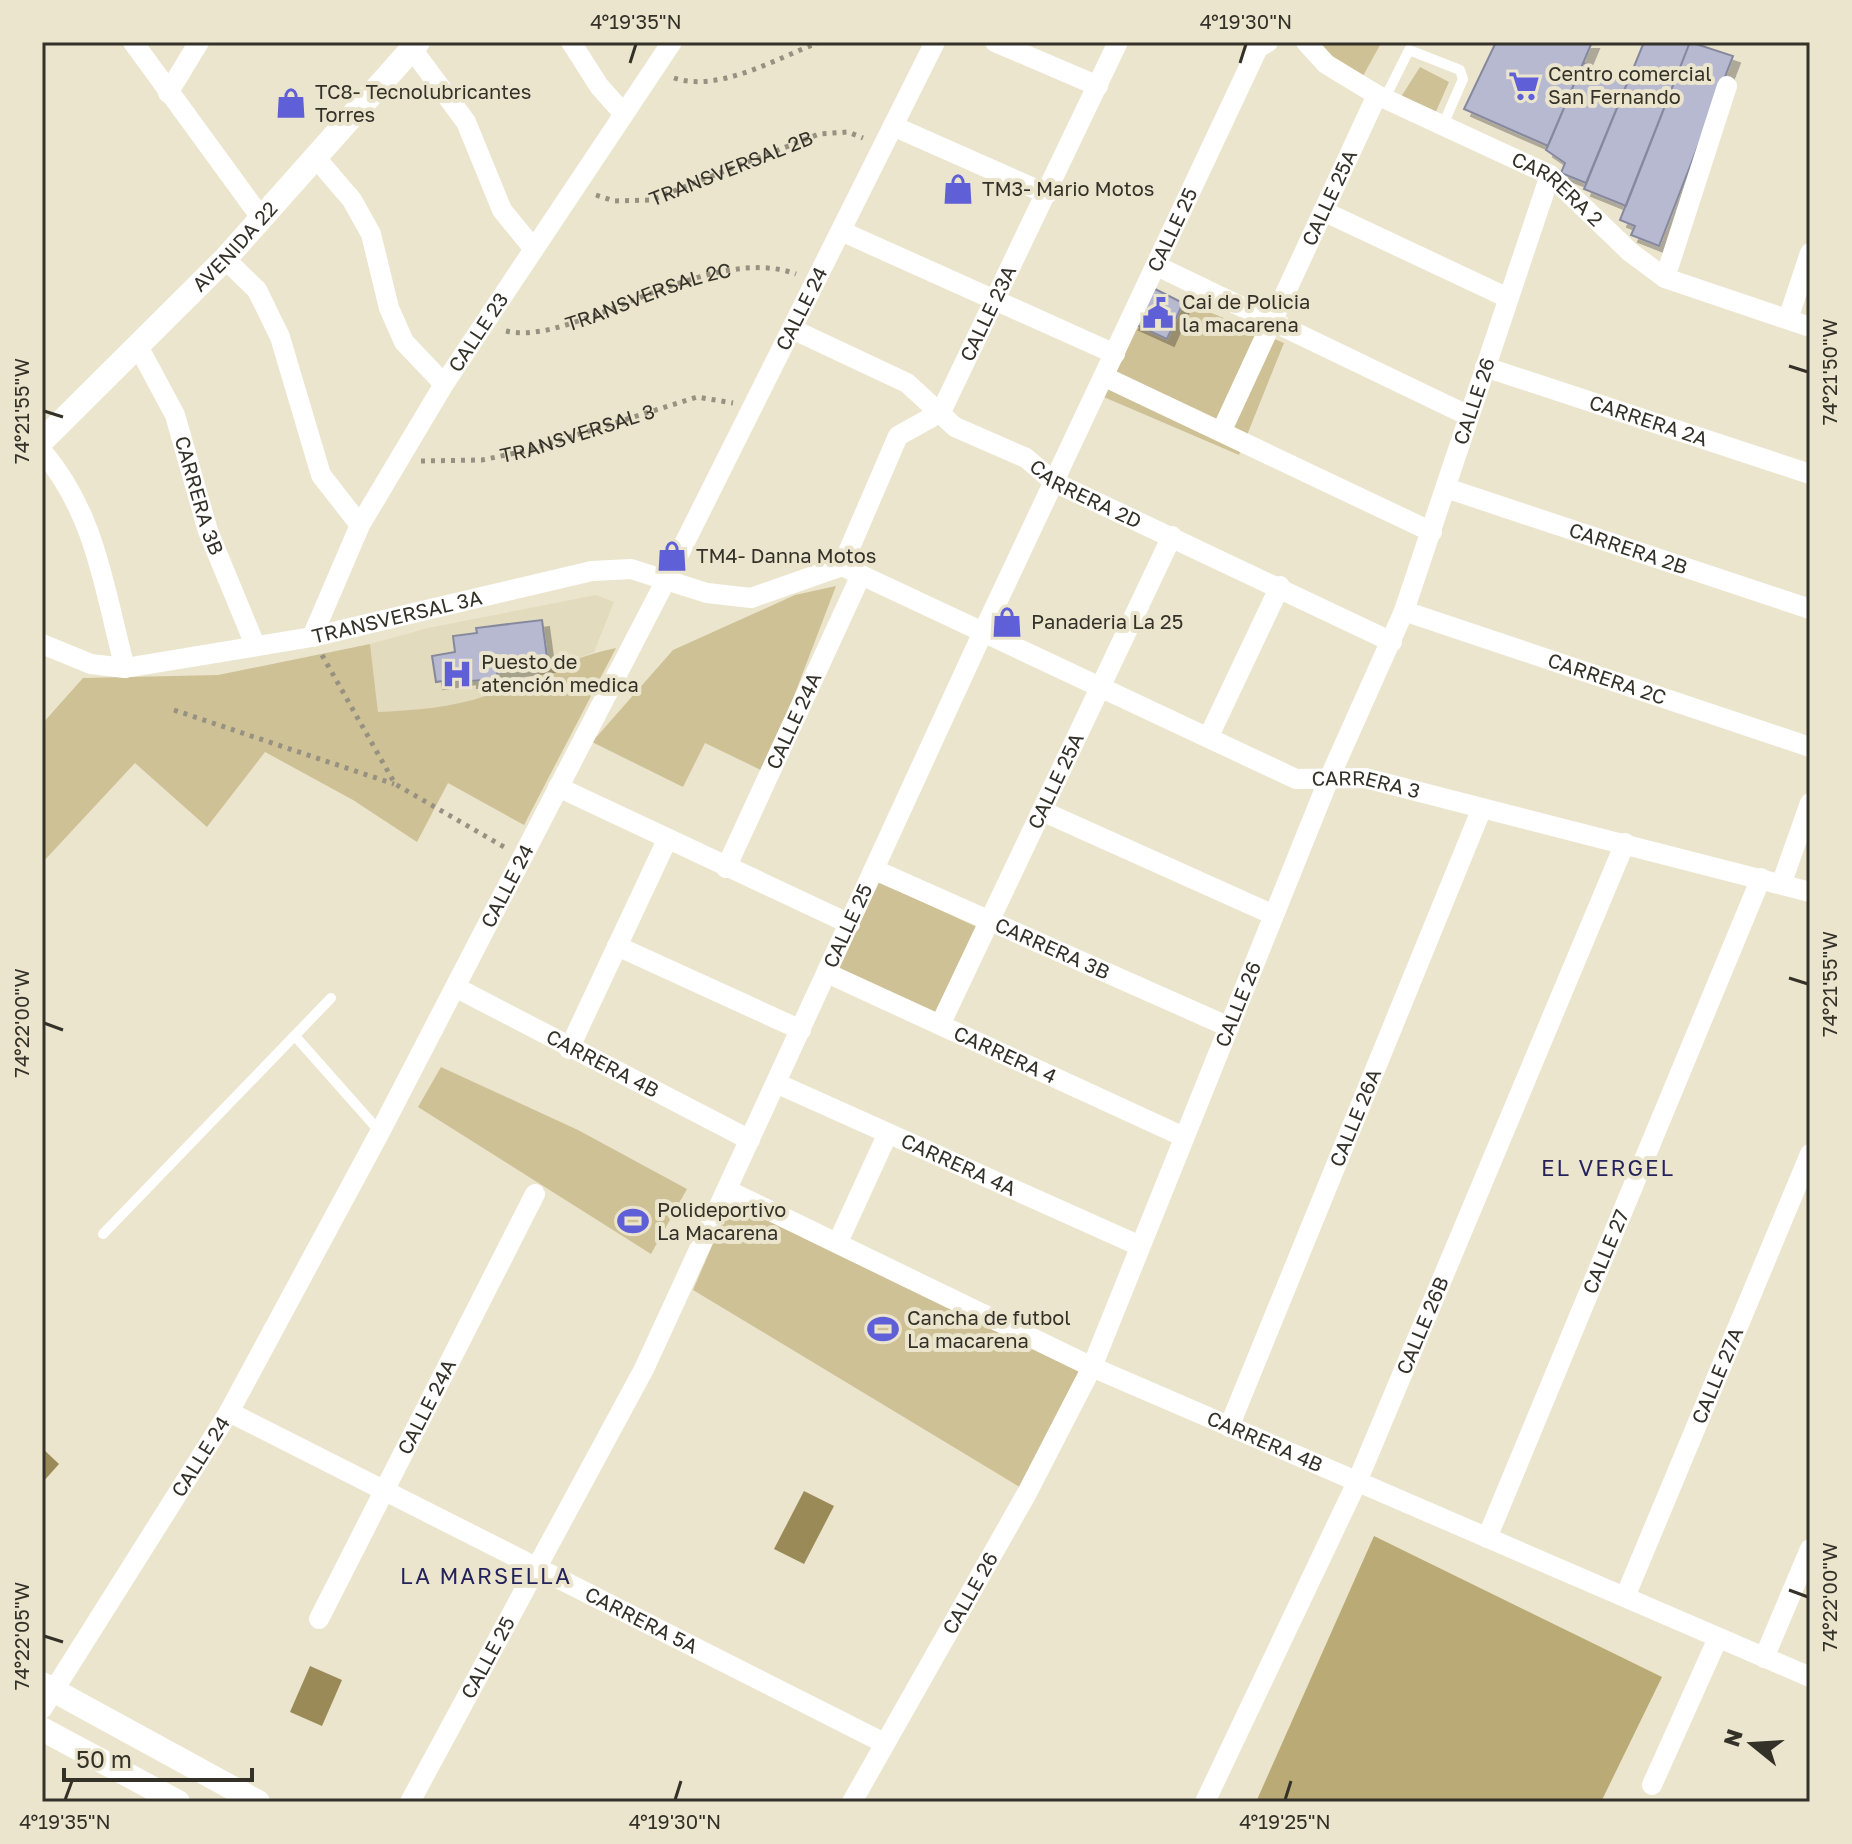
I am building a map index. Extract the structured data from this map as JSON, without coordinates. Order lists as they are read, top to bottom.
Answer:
{
  "streets": {
    "street": [
      "CARRERA 2",
      "CALLE 25A",
      "CALLE 25",
      "AVENIDA 22",
      "CALLE 24",
      "CALLE 23A",
      "CALLE 23",
      "CALLE 26",
      "CARRERA 2A",
      "CARRERA 2D",
      "CARRERA 3B",
      "CARRERA 2B",
      "TRANSVERSAL 3A",
      "CARRERA 2C",
      "CALLE 24A",
      "CARRERA 3",
      "CARRERA 4",
      "CARRERA 4B",
      "CALLE 26A",
      "CARRERA 4A",
      "CALLE 27",
      "CALLE 26B",
      "CALLE 27A",
      "CARRERA 5A"
    ],
    "path": ["TRANSVERSAL 2B", "TRANSVERSAL 2C", "TRANSVERSAL 3"]
  },
  "crossings": [
    ["TRANSVERSAL 2B", "CALLE 24"],
    ["TRANSVERSAL 2B", "CALLE 23"],
    ["CARRERA 2", "CALLE 25A"],
    ["CARRERA 2", "CALLE 26"],
    ["CALLE 25A", "CARRERA 2D"],
    ["CALLE 25A", "CARRERA 3B"],
    ["CALLE 25A", "CARRERA 3"],
    ["CALLE 25A", "CARRERA 4"],
    ["CALLE 25", "CARRERA 2D"],
    ["CALLE 25", "CARRERA 3B"],
    ["CALLE 25", "CARRERA 3"],
    ["CALLE 25", "CARRERA 4"],
    ["CALLE 25", "CARRERA 4B"],
    ["CALLE 25", "CARRERA 4A"],
    ["CALLE 25", "CARRERA 5A"],
    ["AVENIDA 22", "CARRERA 3B"],
    ["TRANSVERSAL 2C", "CALLE 24"],
    ["TRANSVERSAL 2C", "CALLE 23"],
    ["CALLE 24", "TRANSVERSAL 3"],
    ["CALLE 24", "CARRERA 2D"],
    ["CALLE 24", "TRANSVERSAL 3A"],
    ["CALLE 24", "CARRERA 4B"],
    ["CALLE 24", "CARRERA 5A"],
    ["CALLE 23A", "CARRERA 2D"],
    ["CALLE 23", "TRANSVERSAL 3"],
    ["CALLE 23", "TRANSVERSAL 3A"],
    ["CALLE 26", "CARRERA 2A"],
    ["CALLE 26", "CARRERA 2D"],
    ["CALLE 26", "CARRERA 3B"],
    ["CALLE 26", "CARRERA 2B"],
    ["CALLE 26", "CARRERA 2C"],
    ["CALLE 26", "CARRERA 3"],
    ["CALLE 26", "CARRERA 4"],
    ["CALLE 26", "CARRERA 4B"],
    ["CALLE 26", "CARRERA 4A"],
    ["CALLE 26", "CARRERA 5A"],
    ["CARRERA 3B", "TRANSVERSAL 3A"],
    ["CALLE 24A", "CARRERA 3"],
    ["CALLE 24A", "CARRERA 5A"],
    ["CARRERA 3", "CALLE 26A"],
    ["CARRERA 3", "CALLE 27"],
    ["CARRERA 3", "CALLE 26B"],
    ["CARRERA 4B", "CALLE 26A"],
    ["CARRERA 4B", "CALLE 27"],
    ["CARRERA 4B", "CALLE 26B"],
    ["CARRERA 4B", "CALLE 27A"]
  ],
  "districts": ["EL VERGEL", "LA MARSELLA"],
  "places": {
    "supermarket": ["Centro comercial San Fernando"],
    "shop": [
      "TC8- Tecnolubricantes Torres",
      "TM3- Mario Motos",
      "TM4- Danna Motos",
      "Panaderia La 25"
    ],
    "public building": ["Cai de Policia la macarena"],
    "hospital": ["Puesto de atención medica"],
    "sports": ["Polideportivo La Macarena", "Cancha de futbol La macarena"]
  },
  "scale_bar": "50 m",
  "north": "left",
  "coordinates": [
    "4°19'35\"N",
    "4°19'30\"N",
    "74°21'50\"W",
    "74°21'55\"W",
    "74°22'00\"W",
    "74°22'05\"W",
    "4°19'25\"N"
  ]
}
